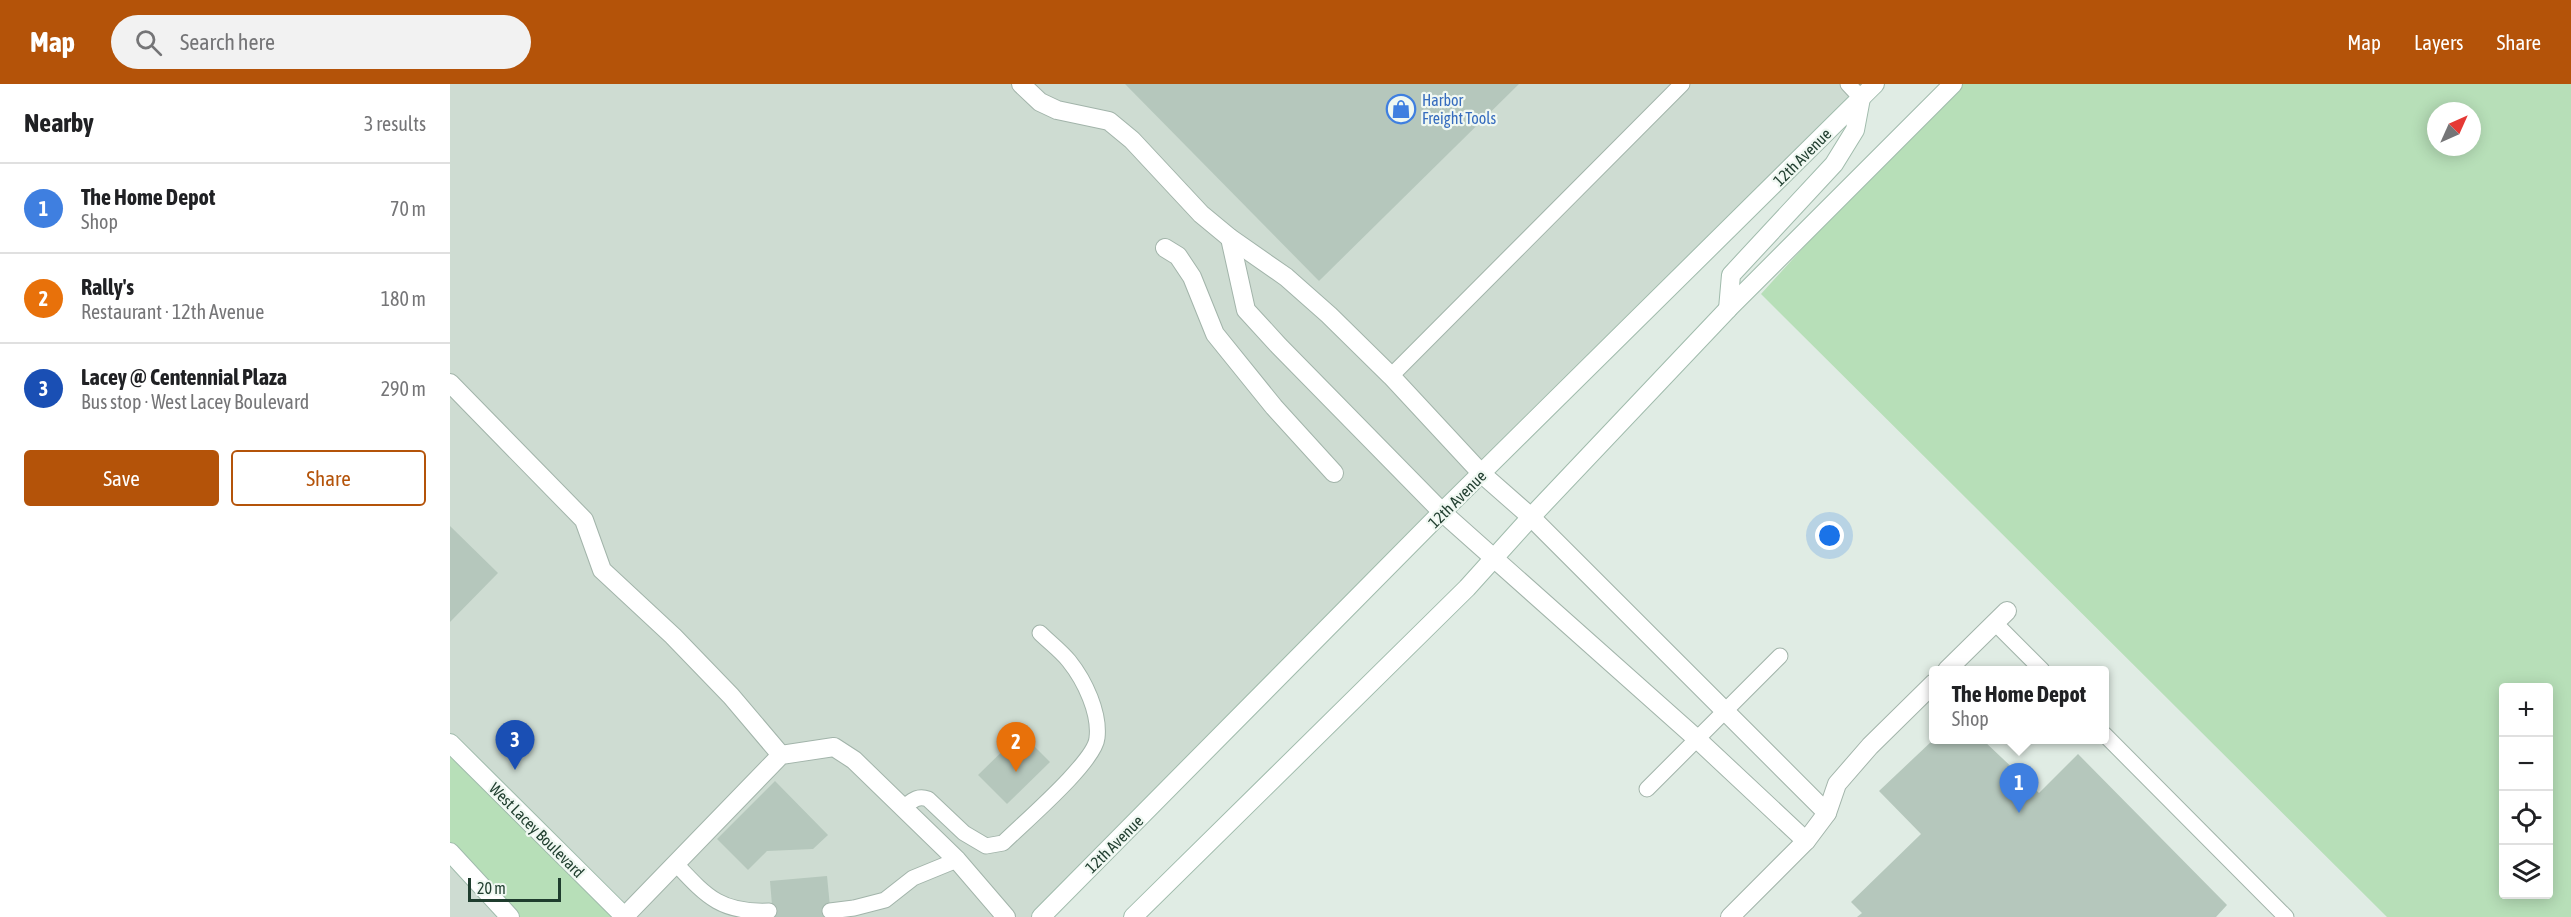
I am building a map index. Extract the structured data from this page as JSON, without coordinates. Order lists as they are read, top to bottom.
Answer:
{
  "streets": {
    "street": ["12th Avenue", "West Lacey Boulevard"]
  },
  "places": {
    "shop": ["Harbor Freight Tools"]
  },
  "scale_bar": "20 m",
  "north": "top right",
  "page": {
    "header": "Map",
    "search": "Search here",
    "nav": ["Map", "Layers", "Share"],
    "heading": ["Nearby", "3 results"],
    "list": [
      {
        "mark": "1",
        "name": "The Home Depot",
        "note": "Shop",
        "value": "70 m"
      },
      {
        "mark": "2",
        "name": "Rally's",
        "note": "Restaurant · 12th Avenue",
        "value": "180 m"
      },
      {
        "mark": "3",
        "name": "Lacey @ Centennial Plaza",
        "note": "Bus stop · West Lacey Boulevard",
        "value": "290 m"
      }
    ],
    "buttons": ["Save", "Share"],
    "popup": ["The Home Depot", "Shop"],
    "map_buttons": ["+", "−"],
    "pins": ["3", "2", "1"],
    "scale": "20 m"
  }
}
